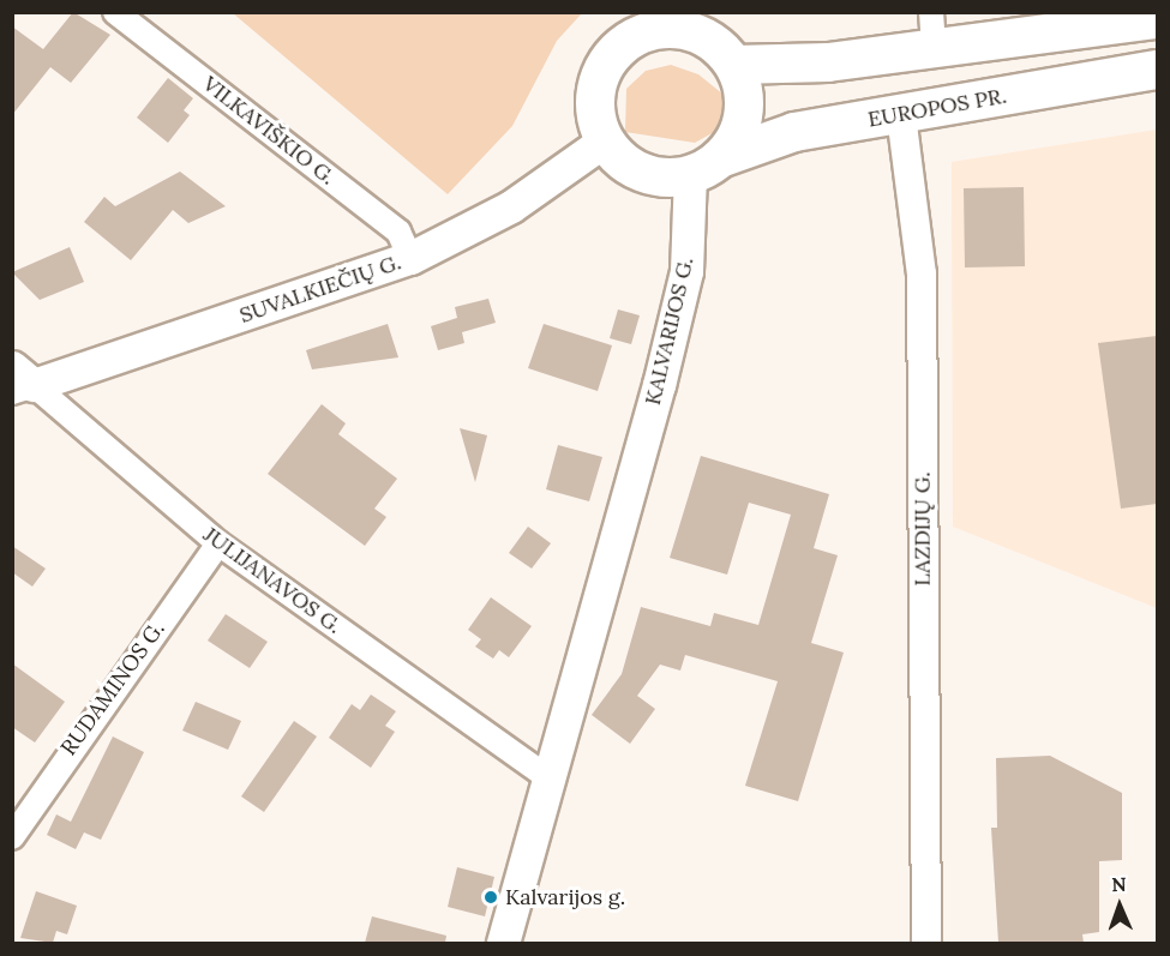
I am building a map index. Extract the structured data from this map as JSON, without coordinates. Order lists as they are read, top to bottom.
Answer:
{
  "streets": {
    "main road": ["EUROPOS PR.", "SUVALKIEČIŲ G.", "KALVARIJOS G."],
    "street": [
      "VILKAVIŠKIO G.",
      "LAZDIJŲ G.",
      "JULIJANAVOS G.",
      "RUDAMINOS G."
    ]
  },
  "crossings": [
    ["EUROPOS PR.", "SUVALKIEČIŲ G."],
    ["EUROPOS PR.", "KALVARIJOS G."],
    ["EUROPOS PR.", "LAZDIJŲ G."],
    ["VILKAVIŠKIO G.", "SUVALKIEČIŲ G."],
    ["SUVALKIEČIŲ G.", "KALVARIJOS G."],
    ["SUVALKIEČIŲ G.", "JULIJANAVOS G."],
    ["KALVARIJOS G.", "JULIJANAVOS G."],
    ["JULIJANAVOS G.", "RUDAMINOS G."]
  ],
  "places": ["Kalvarijos g."],
  "north": "top"
}
